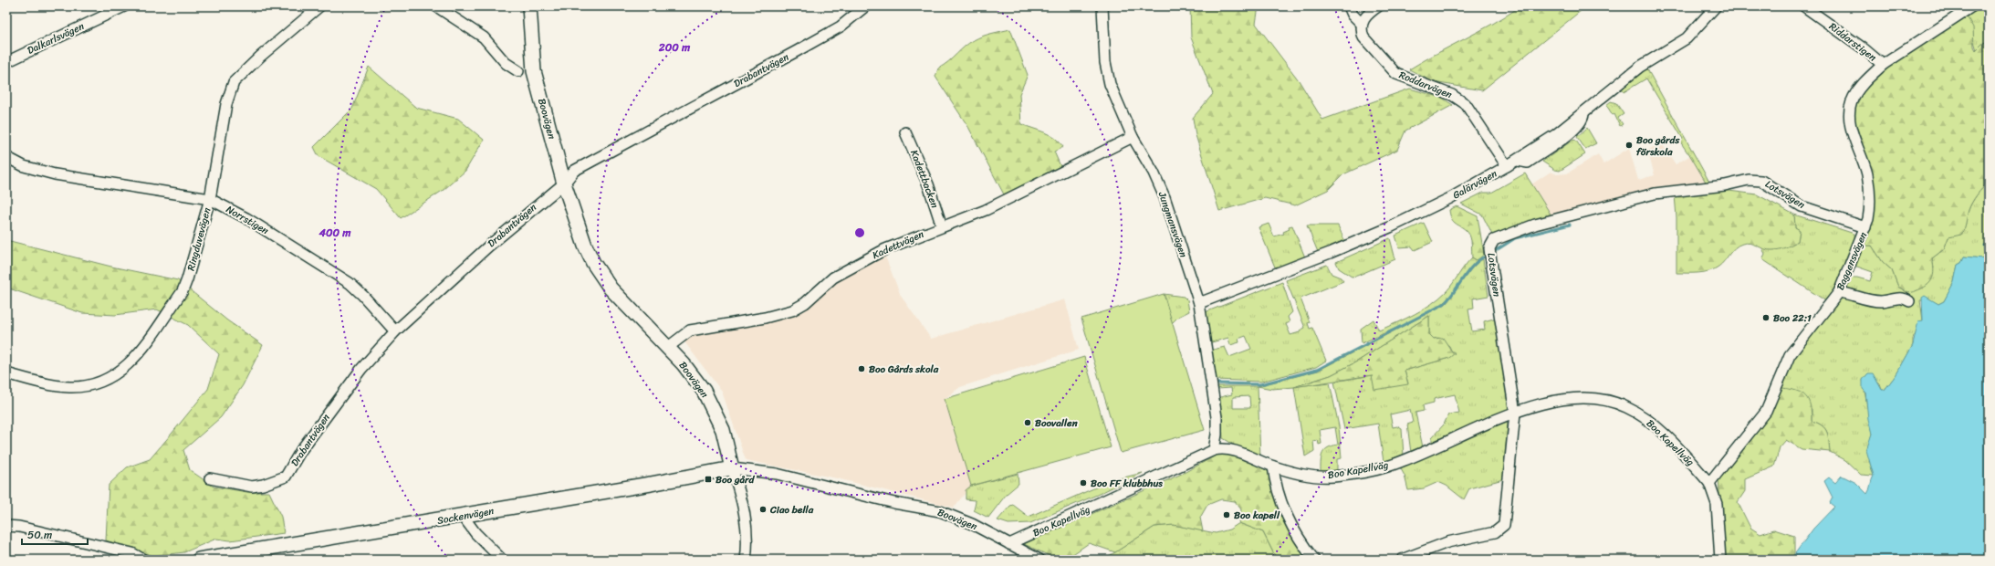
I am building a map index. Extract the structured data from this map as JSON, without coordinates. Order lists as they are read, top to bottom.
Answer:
{
  "streets": {
    "street": [
      "Dalkarlsvägen",
      "Riddarstigen",
      "Drabantvägen",
      "Roddarvägen",
      "Boovägen",
      "Kadettbacken",
      "Galärvägen",
      "Lotsvägen",
      "Norrstigen",
      "Jungmansvägen",
      "Ringduvevägen",
      "Kadettvägen",
      "Baggensvägen",
      "Boo Kapellväg",
      "Sockenvägen"
    ]
  },
  "crossings": [
    ["Riddarstigen", "Baggensvägen"],
    ["Drabantvägen", "Boovägen"],
    ["Drabantvägen", "Norrstigen"],
    ["Roddarvägen", "Galärvägen"],
    ["Boovägen", "Kadettvägen"],
    ["Boovägen", "Boo Kapellväg"],
    ["Boovägen", "Sockenvägen"],
    ["Kadettbacken", "Kadettvägen"],
    ["Galärvägen", "Jungmansvägen"],
    ["Lotsvägen", "Baggensvägen"],
    ["Lotsvägen", "Boo Kapellväg"],
    ["Norrstigen", "Ringduvevägen"],
    ["Jungmansvägen", "Kadettvägen"],
    ["Jungmansvägen", "Boo Kapellväg"],
    ["Baggensvägen", "Boo Kapellväg"]
  ],
  "places": {
    "other": [
      "Boo gårds förskola",
      "Boo 22:1",
      "Boo Gårds skola",
      "Boovallen",
      "Boo FF klubbhus",
      "Ciao bella",
      "Boo kapell"
    ],
    "transit": ["Boo gård"]
  },
  "scale_bar": "50 m",
  "rings": ["200 m", "400 m"]
}
